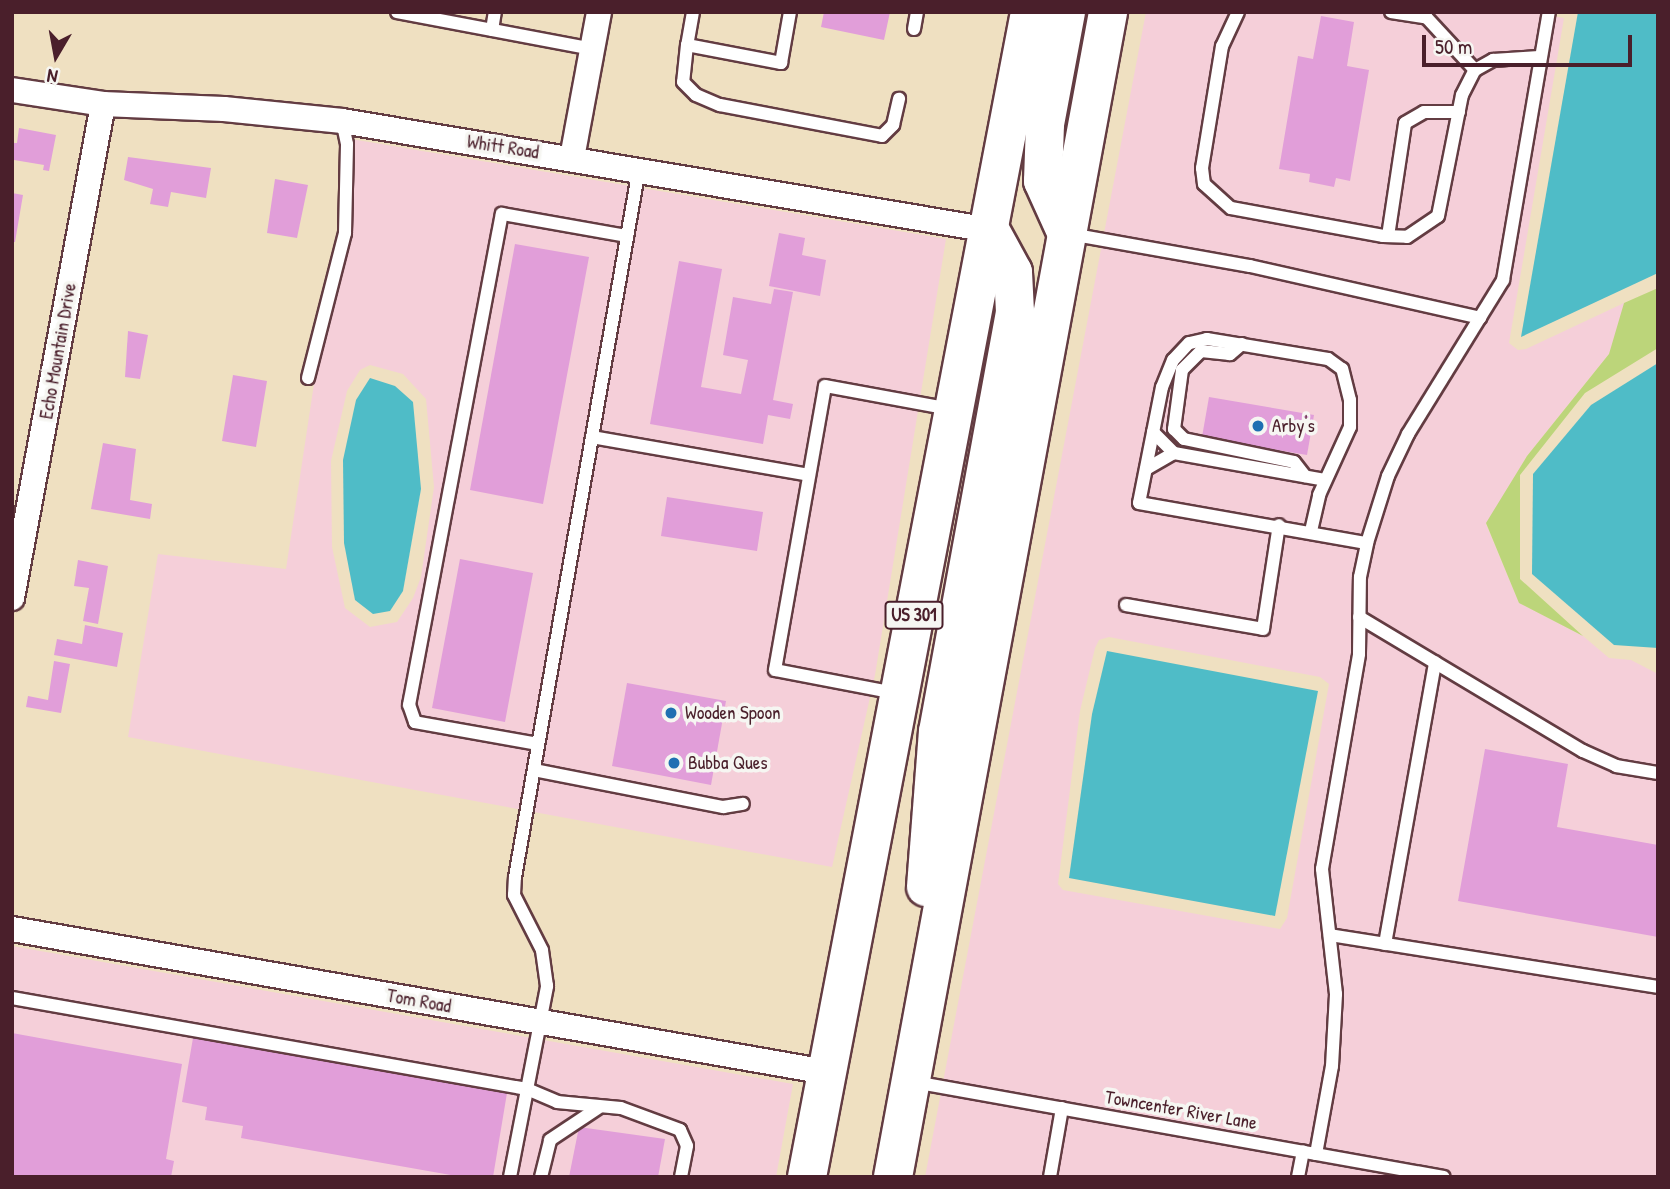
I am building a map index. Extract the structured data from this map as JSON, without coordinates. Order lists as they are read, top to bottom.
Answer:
{
  "streets": {
    "main road": ["US 301"],
    "street": ["Whitt Road", "Echo Mountain Drive", "Tom Road"],
    "lane": ["Towncenter River Lane"]
  },
  "crossings": [
    ["Whitt Road", "Echo Mountain Drive"],
    ["Whitt Road", "US 301"],
    ["US 301", "Tom Road"]
  ],
  "places": ["Arby's", "Wooden Spoon", "Bubba Ques"],
  "scale_bar": "50 m",
  "north": "bottom"
}
